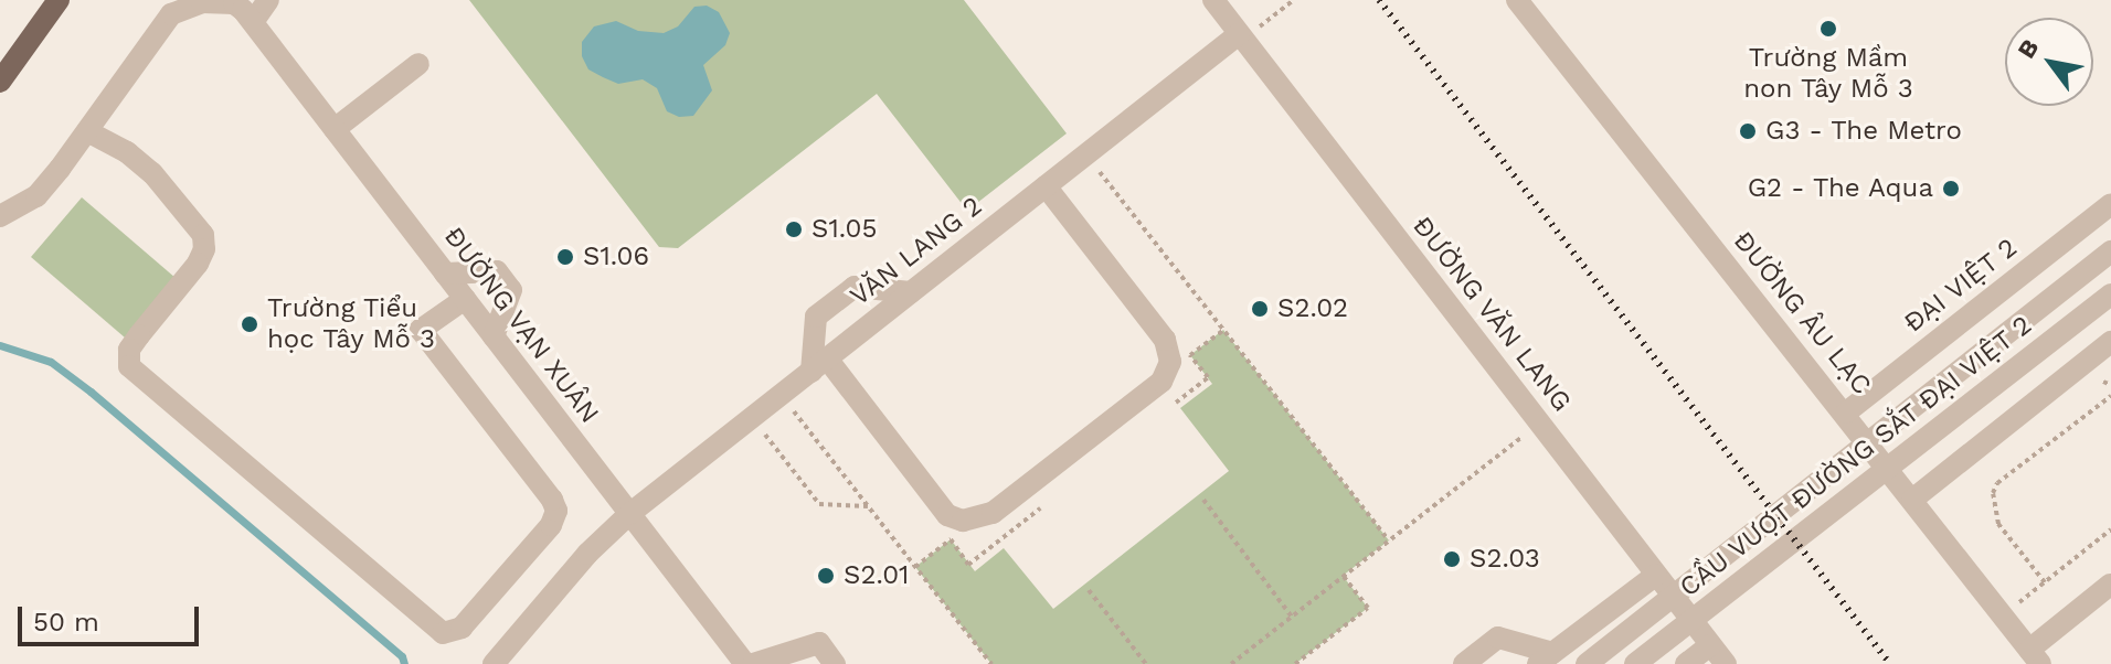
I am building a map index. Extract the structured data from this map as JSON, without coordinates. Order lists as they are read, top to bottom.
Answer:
{
  "streets": {
    "street": [
      "VĂN LANG 2",
      "ĐẠI VIỆT 2",
      "ĐƯỜNG ÂU LẠC",
      "ĐƯỜNG VĂN LANG",
      "ĐƯỜNG VẠN XUÂN",
      "CẦU VƯỢT ĐƯỜNG SẮT ĐẠI VIỆT 2"
    ]
  },
  "crossings": [
    ["VĂN LANG 2", "ĐƯỜNG VĂN LANG"],
    ["VĂN LANG 2", "ĐƯỜNG VẠN XUÂN"],
    ["ĐẠI VIỆT 2", "ĐƯỜNG ÂU LẠC"]
  ],
  "places": [
    "Trường Mầm non Tây Mỗ 3",
    "G3 - The Metro",
    "G2 - The Aqua",
    "S1.05",
    "S1.06",
    "S2.02",
    "Trường Tiểu học Tây Mỗ 3",
    "S2.03",
    "S2.01"
  ],
  "scale_bar": "50 m",
  "north": "top left"
}
